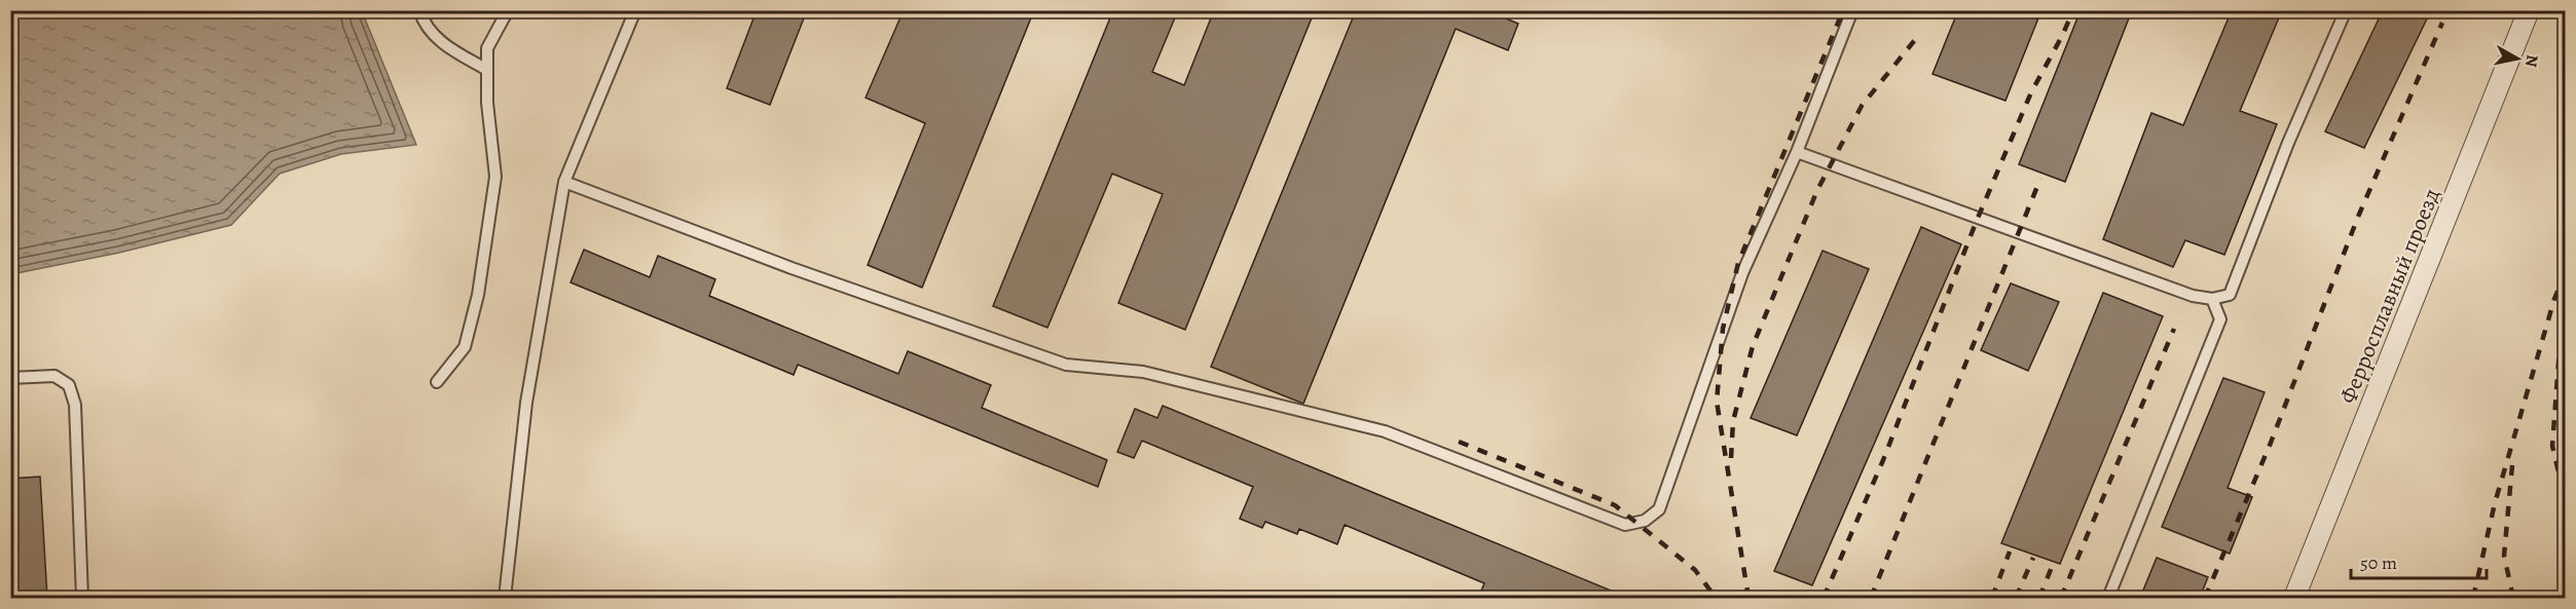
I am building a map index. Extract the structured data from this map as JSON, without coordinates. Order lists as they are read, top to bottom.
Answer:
{
  "streets": {
    "street": ["Ферросплавный проезд"]
  },
  "scale_bar": "50 m",
  "north": "right"
}
